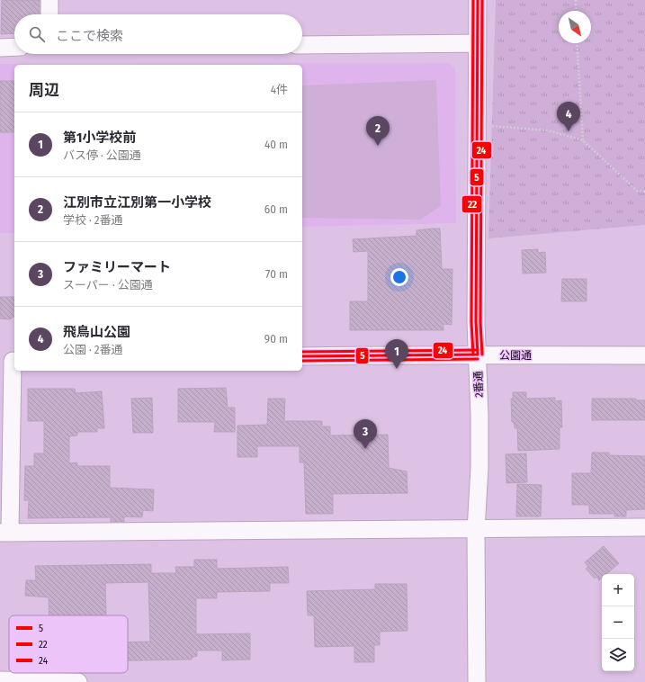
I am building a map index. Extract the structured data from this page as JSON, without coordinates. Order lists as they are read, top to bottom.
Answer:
{
  "streets": {
    "street": ["公園通", "2番通"]
  },
  "crossings": [
    ["公園通", "2番通"]
  ],
  "lines": ["transit line 5", "transit line 22", "transit line 24"],
  "legend": ["5", "22", "24"],
  "north": "bottom right",
  "page": {
    "search": "ここで検索",
    "heading": ["周辺", "4件"],
    "pins": [
      "4",
      "2",
      "1",
      "3"
    ],
    "list": [
      {
        "mark": "1",
        "name": "第1小学校前",
        "note": "バス停 · 公園通",
        "value": "40 m"
      },
      {
        "mark": "2",
        "name": "江別市立江別第一小学校",
        "note": "学校 · 2番通",
        "value": "60 m"
      },
      {
        "mark": "3",
        "name": "ファミリーマート",
        "note": "スーパー · 公園通",
        "value": "70 m"
      },
      {
        "mark": "4",
        "name": "飛鳥山公園",
        "note": "公園 · 2番通",
        "value": "90 m"
      }
    ],
    "map_buttons": ["+", "−"]
  }
}
